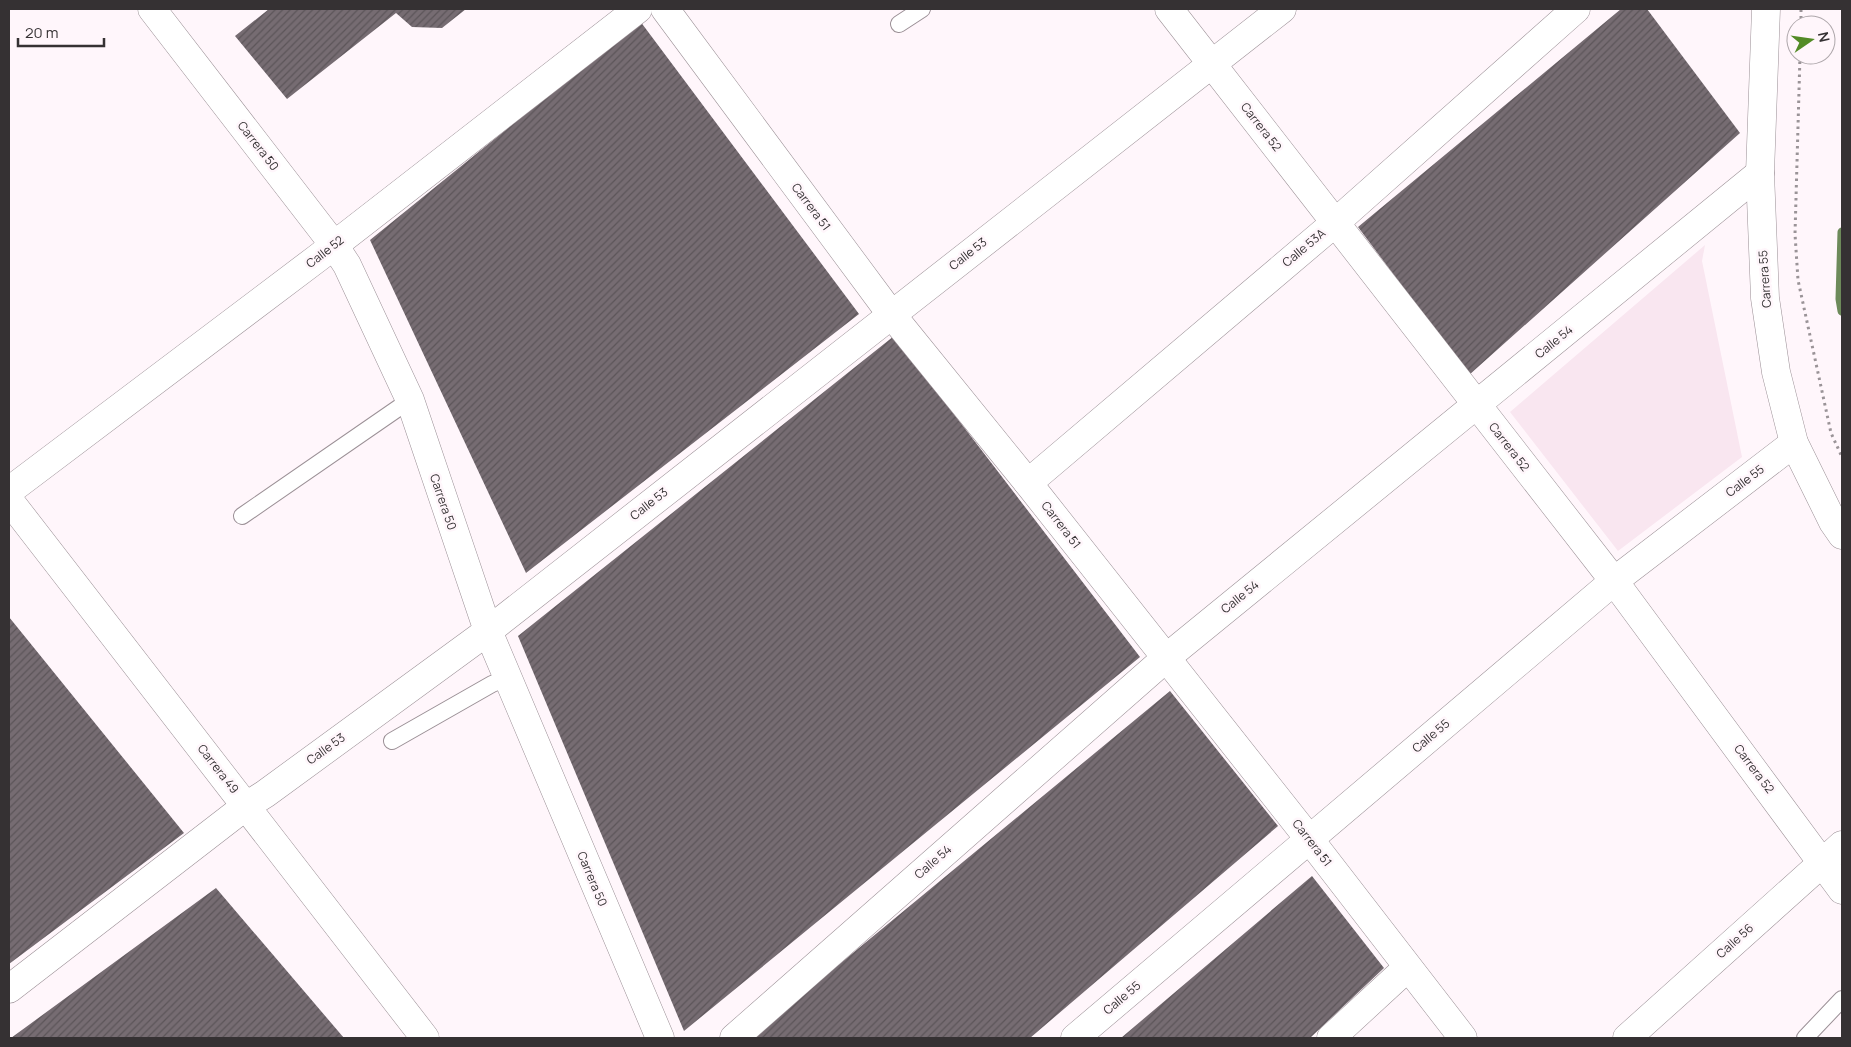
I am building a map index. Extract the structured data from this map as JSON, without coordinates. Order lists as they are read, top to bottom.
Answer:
{
  "streets": {
    "street": [
      "Carrera 52",
      "Carrera 50",
      "Carrera 51",
      "Calle 53A",
      "Calle 52",
      "Calle 53",
      "Carrera 55",
      "Calle 54",
      "Calle 55",
      "Carrera 49",
      "Calle 56"
    ]
  },
  "crossings": [
    ["Carrera 52", "Calle 53A"],
    ["Carrera 52", "Calle 53"],
    ["Carrera 52", "Calle 54"],
    ["Carrera 52", "Calle 55"],
    ["Carrera 52", "Calle 56"],
    ["Carrera 50", "Calle 52"],
    ["Carrera 50", "Calle 53"],
    ["Carrera 51", "Calle 53A"],
    ["Carrera 51", "Calle 53"],
    ["Carrera 51", "Calle 54"],
    ["Carrera 51", "Calle 55"],
    ["Calle 53", "Carrera 49"],
    ["Carrera 55", "Calle 54"],
    ["Carrera 55", "Calle 55"]
  ],
  "scale_bar": "20 m",
  "north": "right"
}
